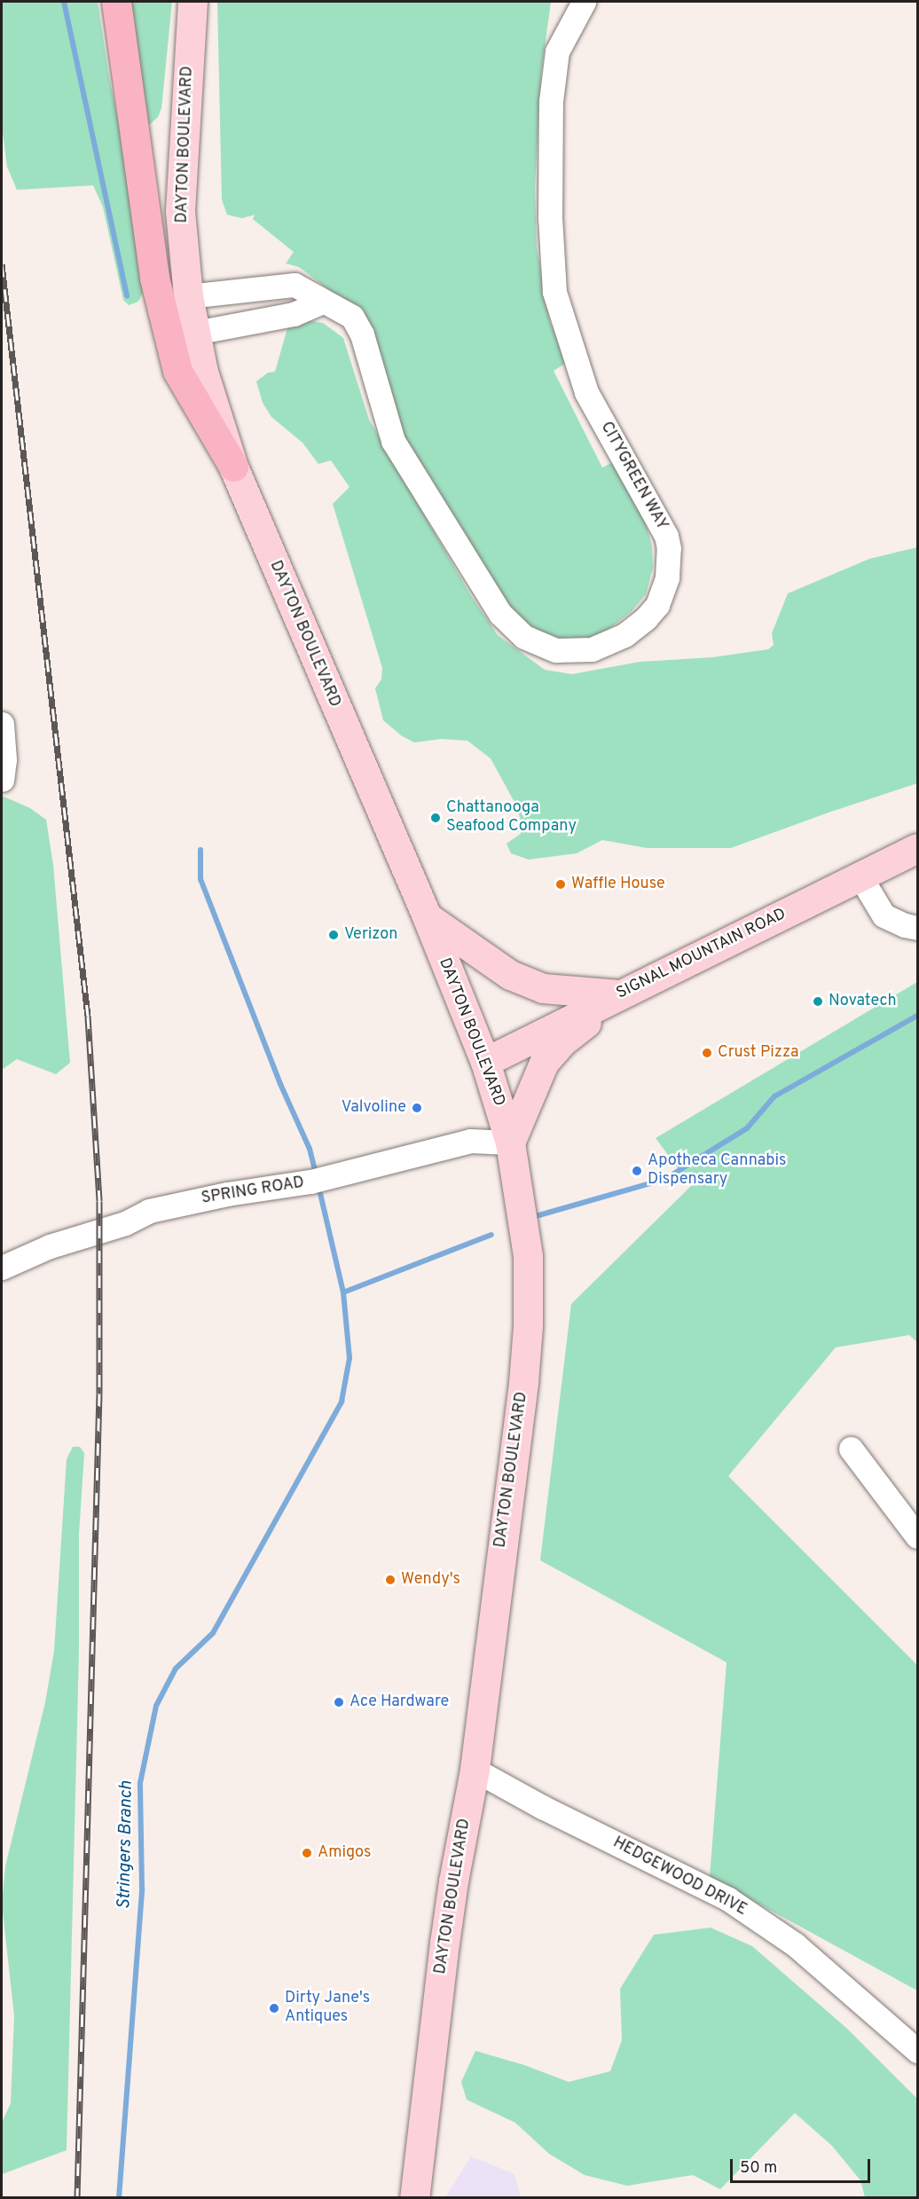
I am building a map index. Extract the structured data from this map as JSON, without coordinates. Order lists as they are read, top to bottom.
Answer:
{
  "streets": {
    "main road": ["DAYTON BOULEVARD", "SIGNAL MOUNTAIN ROAD"],
    "street": ["CITYGREEN WAY", "SPRING ROAD", "HEDGEWOOD DRIVE"]
  },
  "crossings": [
    ["DAYTON BOULEVARD", "CITYGREEN WAY"],
    ["DAYTON BOULEVARD", "SIGNAL MOUNTAIN ROAD"],
    ["DAYTON BOULEVARD", "SPRING ROAD"],
    ["DAYTON BOULEVARD", "HEDGEWOOD DRIVE"]
  ],
  "water": ["Stringers Branch"],
  "places": [
    "Chattanooga Seafood Company",
    "Waffle House",
    "Verizon",
    "Novatech",
    "Crust Pizza",
    "Valvoline",
    "Apotheca Cannabis Dispensary",
    "Wendy's",
    "Ace Hardware",
    "Amigos",
    "Dirty Jane's Antiques"
  ],
  "scale_bar": "50 m"
}
